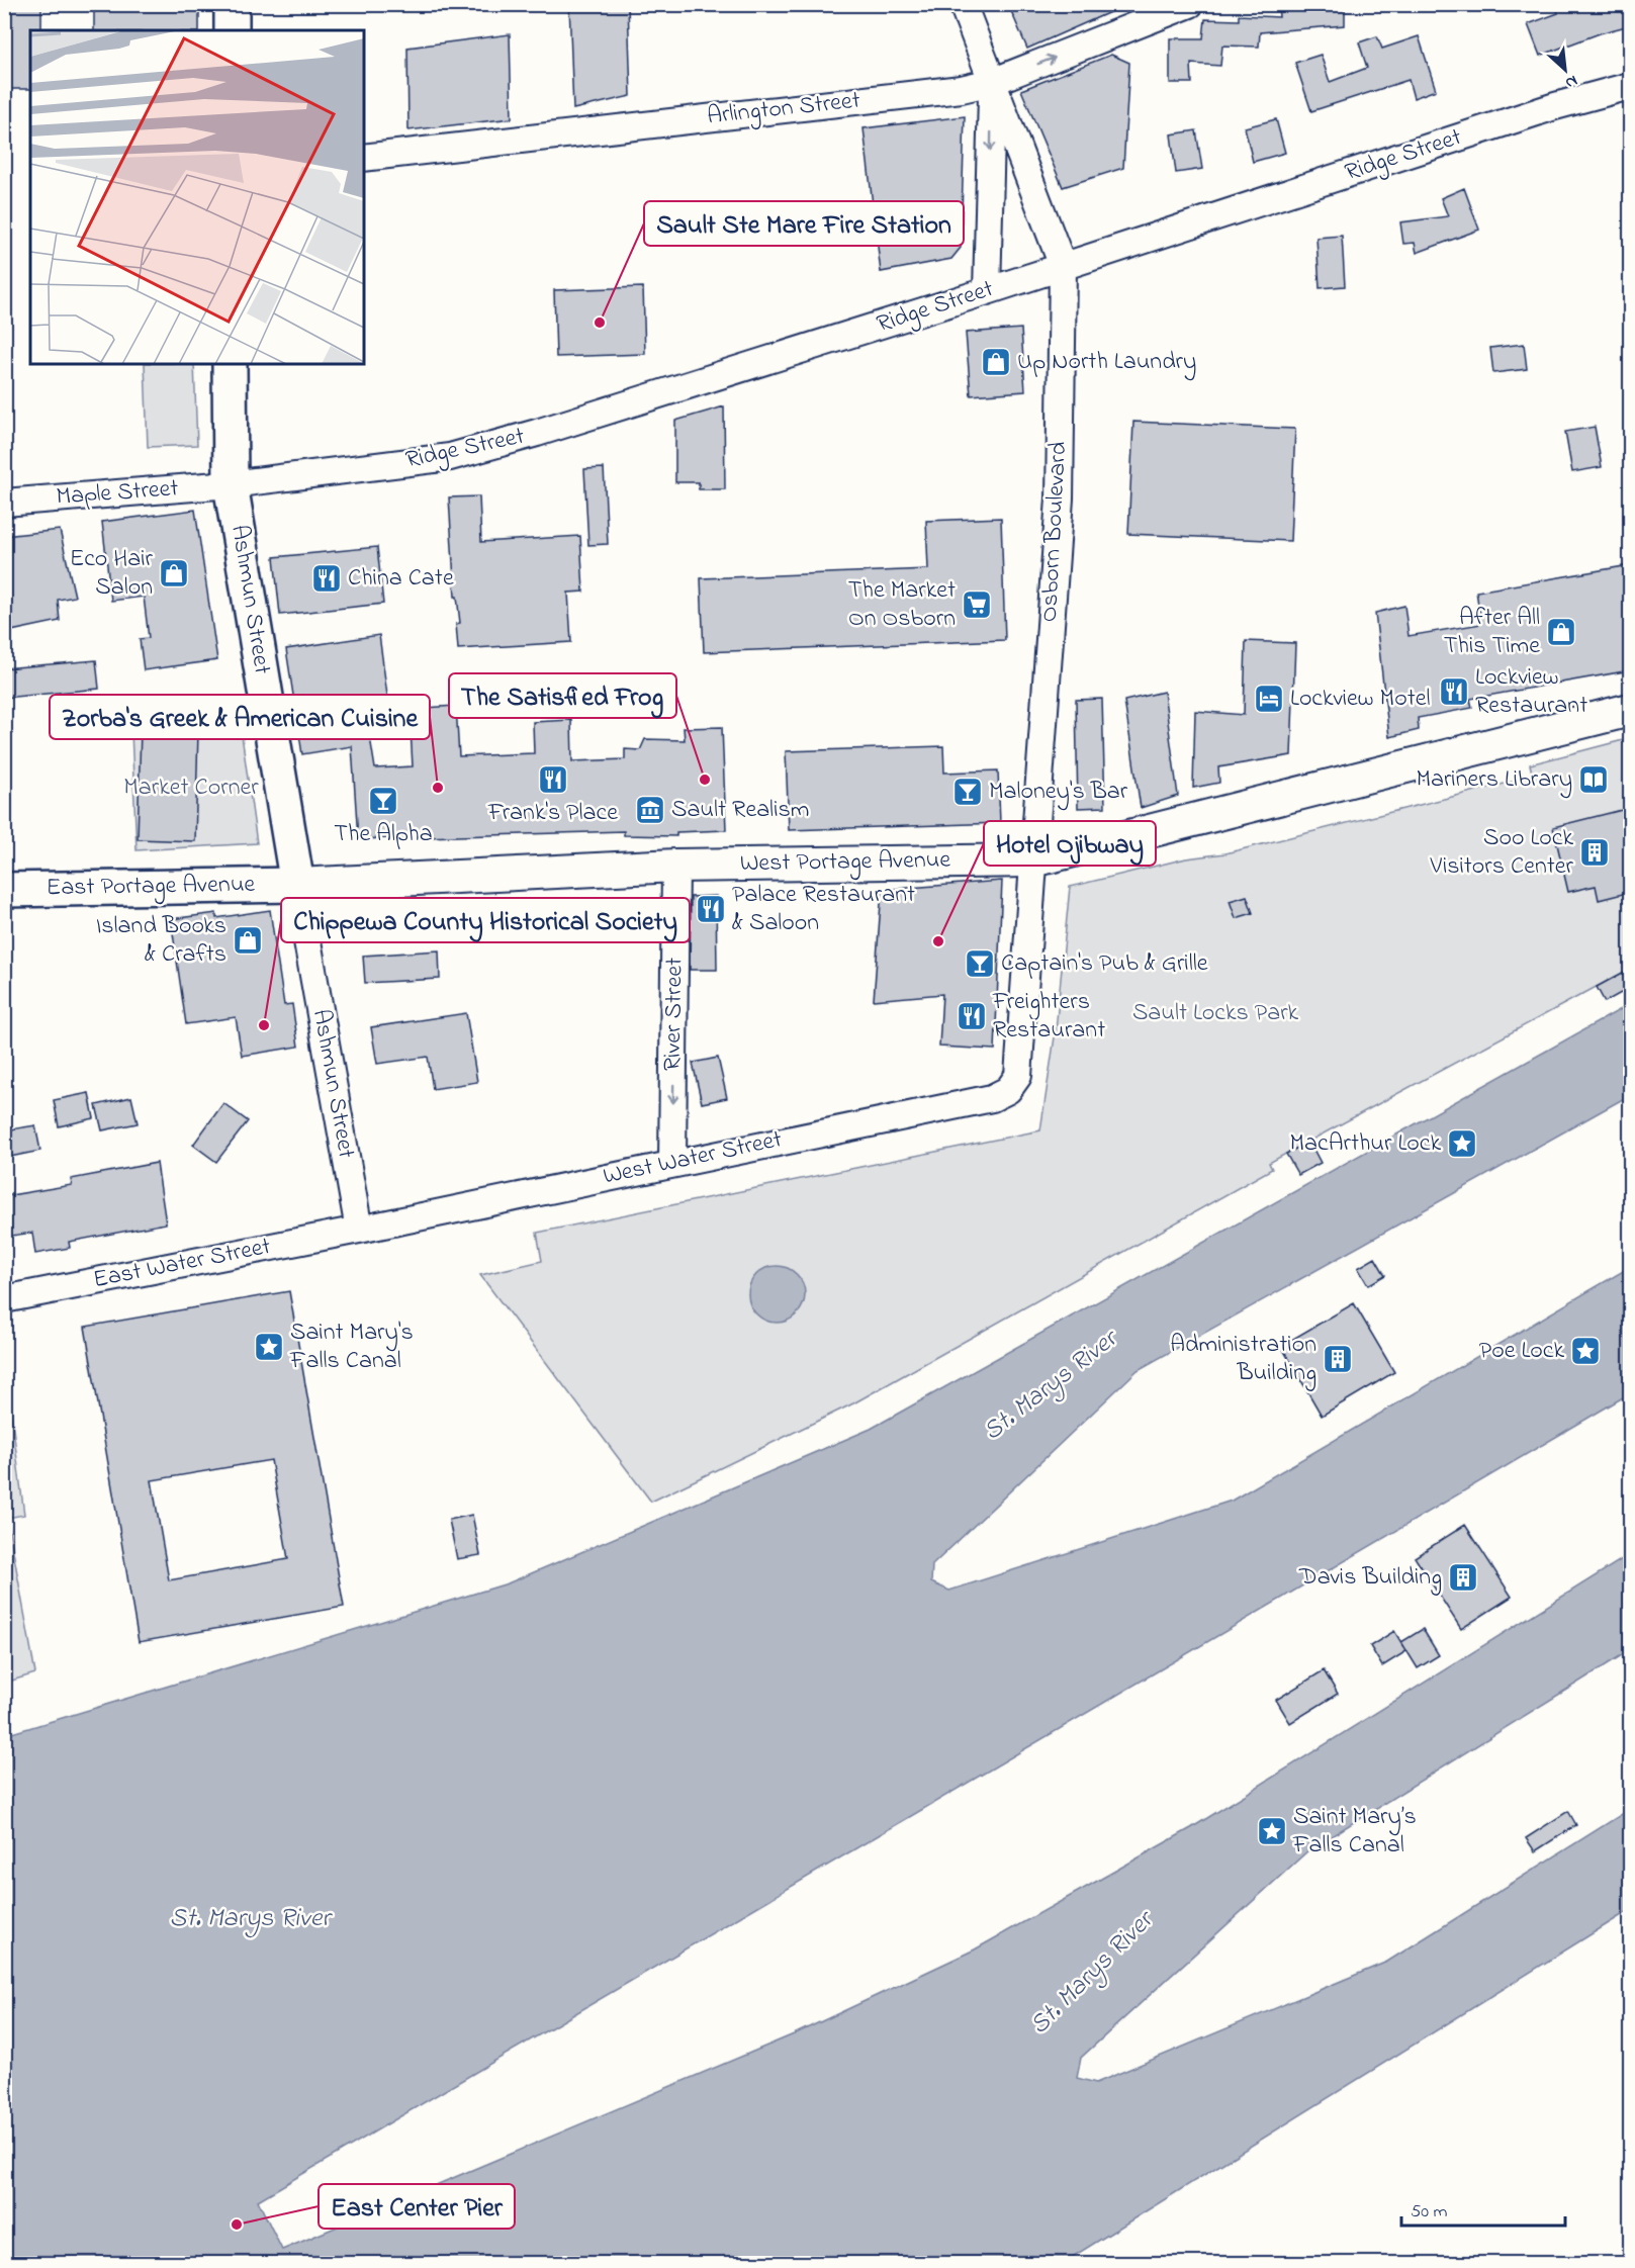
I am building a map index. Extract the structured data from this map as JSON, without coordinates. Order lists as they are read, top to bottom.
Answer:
{
  "streets": {
    "main road": ["Ashmun Street", "East Portage Avenue"],
    "street": [
      "Arlington Street",
      "Ridge Street",
      "Maple Street",
      "Osborn Boulevard",
      "West Portage Avenue",
      "River Street",
      "West Water Street",
      "East Water Street"
    ]
  },
  "crossings": [
    ["Arlington Street", "Osborn Boulevard"],
    ["Ridge Street", "Maple Street"],
    ["Ridge Street", "Osborn Boulevard"],
    ["Ridge Street", "Ashmun Street"],
    ["Maple Street", "Ashmun Street"],
    ["Osborn Boulevard", "West Portage Avenue"],
    ["Osborn Boulevard", "West Water Street"],
    ["Ashmun Street", "West Portage Avenue"],
    ["Ashmun Street", "East Portage Avenue"],
    ["Ashmun Street", "West Water Street"],
    ["Ashmun Street", "East Water Street"],
    ["West Portage Avenue", "East Portage Avenue"],
    ["West Portage Avenue", "River Street"],
    ["River Street", "West Water Street"],
    ["West Water Street", "East Water Street"]
  ],
  "one_way": ["River Street"],
  "water": ["St. Marys River"],
  "parks": ["Market Corner", "Sault Locks Park"],
  "places": {
    "other": [
      "Sault Ste Mare Fire Station",
      "The Satisfied Frog",
      "Zorba's Greek & American Cuisine",
      "Hotel Ojibway",
      "Chippewa County Historical Society",
      "East Center Pier"
    ],
    "shop": [
      "Up North Laundry",
      "Eco Hair Salon",
      "After All This Time",
      "Island Books & Crafts"
    ],
    "restaurant": [
      "China Cate",
      "Lockview Restaurant",
      "Frank's Place",
      "Palace Restaurant & Saloon",
      "Freighters Restaurant"
    ],
    "supermarket": ["The Market On Osborn"],
    "hotel": ["Lockview Motel"],
    "library": ["Mariners Library"],
    "bar": ["Maloney's Bar", "The Alpha", "Captain's Pub & Grille"],
    "museum": ["Sault Realism"],
    "building": ["Soo Lock Visitors Center", "Administration Building", "Davis Building"],
    "place": [
      "MacArthur Lock",
      "Saint Mary's Falls Canal",
      "Poe Lock",
      "Saint Mary’s Falls Canal"
    ]
  },
  "scale_bar": "50 m",
  "north": "bottom right"
}
